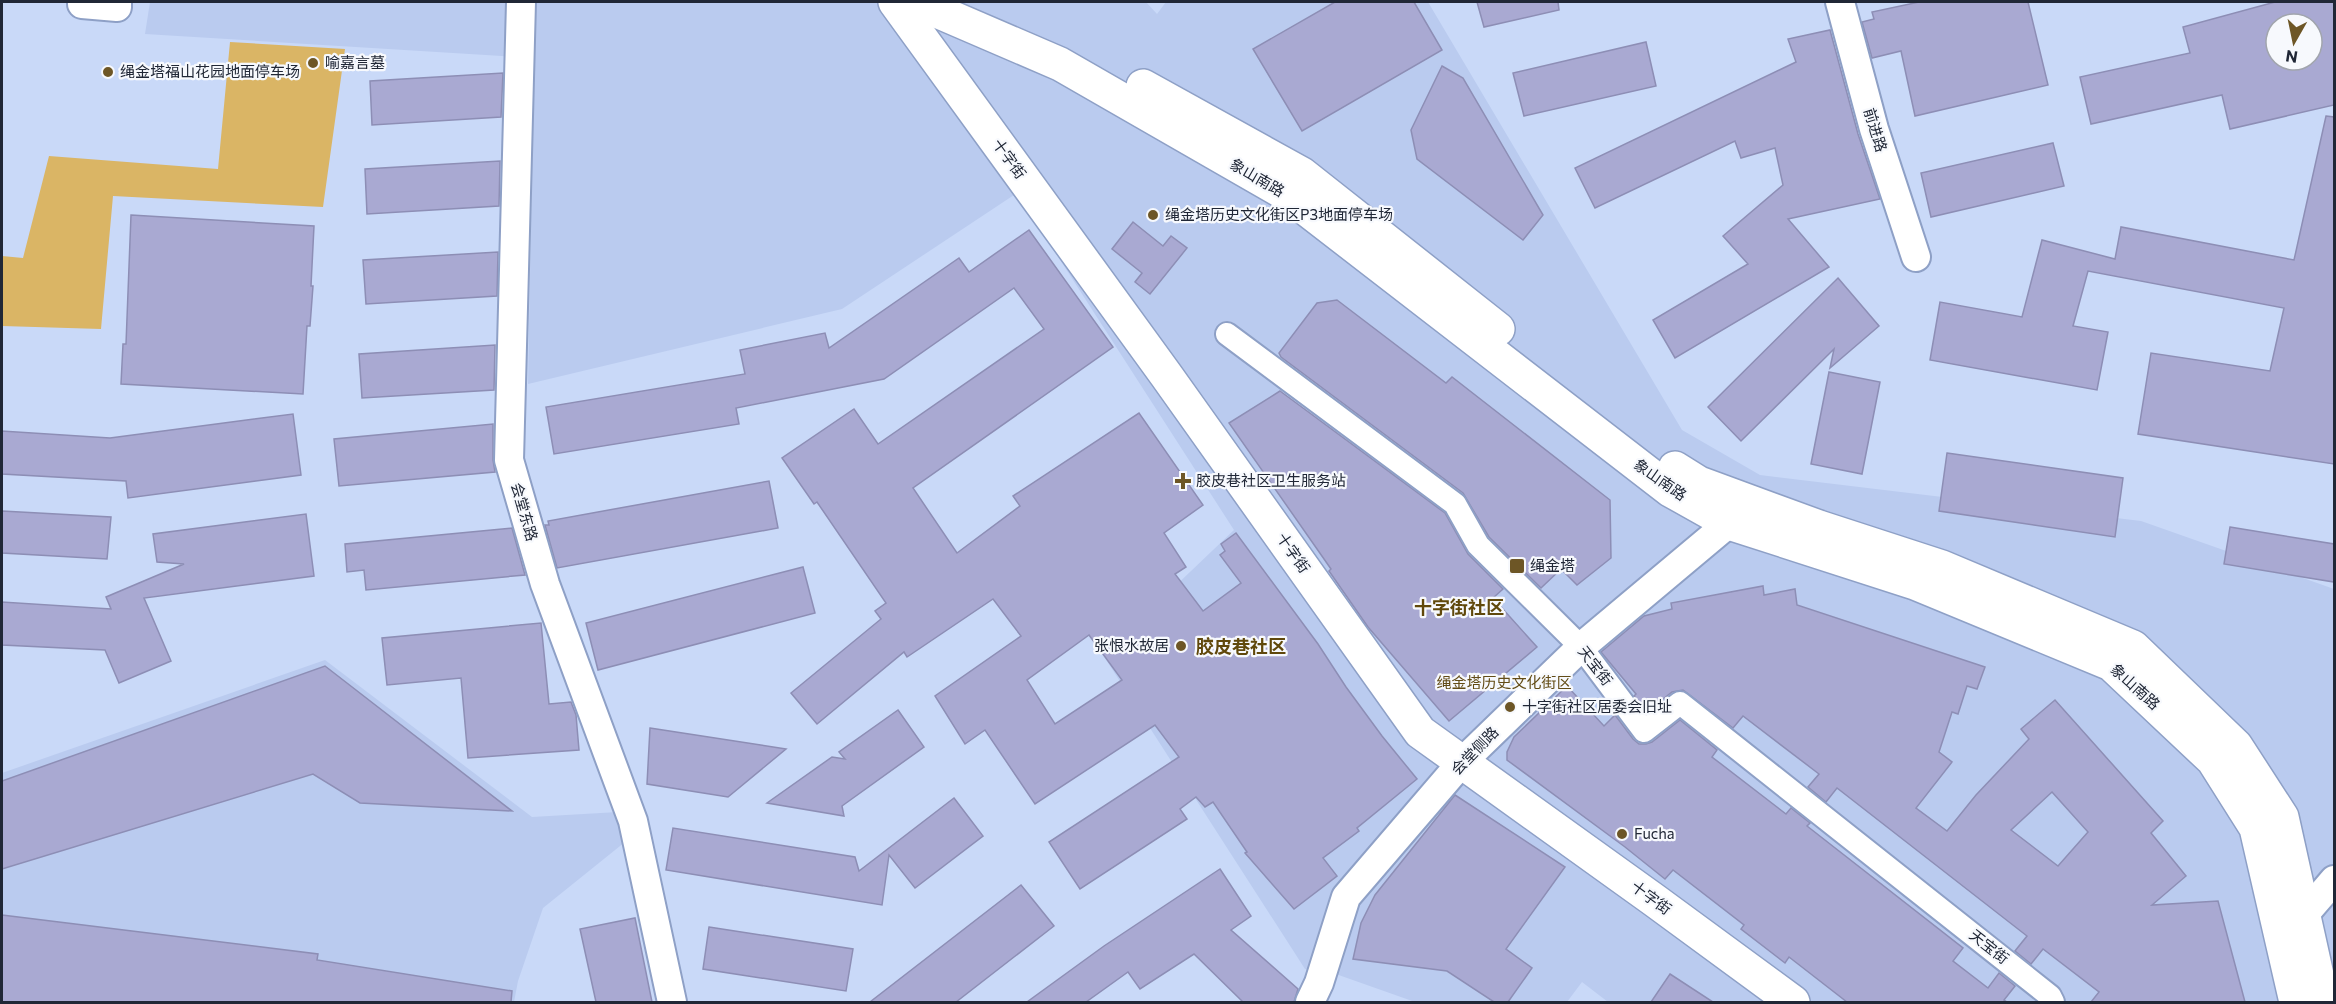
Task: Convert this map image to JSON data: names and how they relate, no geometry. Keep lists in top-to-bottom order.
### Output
{
  "streets": {
    "main road": ["十字街", "象山南路"],
    "street": [
      "前进路",
      "会堂东路",
      "天宝街",
      "会堂侧路"
    ]
  },
  "crossings": [
    ["十字街", "会堂侧路"],
    ["象山南路", "会堂侧路"],
    ["天宝街", "会堂侧路"]
  ],
  "districts": ["十字街社区", "胶皮巷社区"],
  "parks": ["绳金塔历史文化街区"],
  "places": {
    "other": [
      "喻嘉言墓",
      "绳金塔福山花园地面停车场",
      "绳金塔历史文化街区P3地面停车场",
      "张恨水故居",
      "十字街社区居委会旧址",
      "Fucha"
    ],
    "health": ["胶皮巷社区卫生服务站"],
    "transit": ["绳金塔"]
  },
  "north": "bottom"
}
